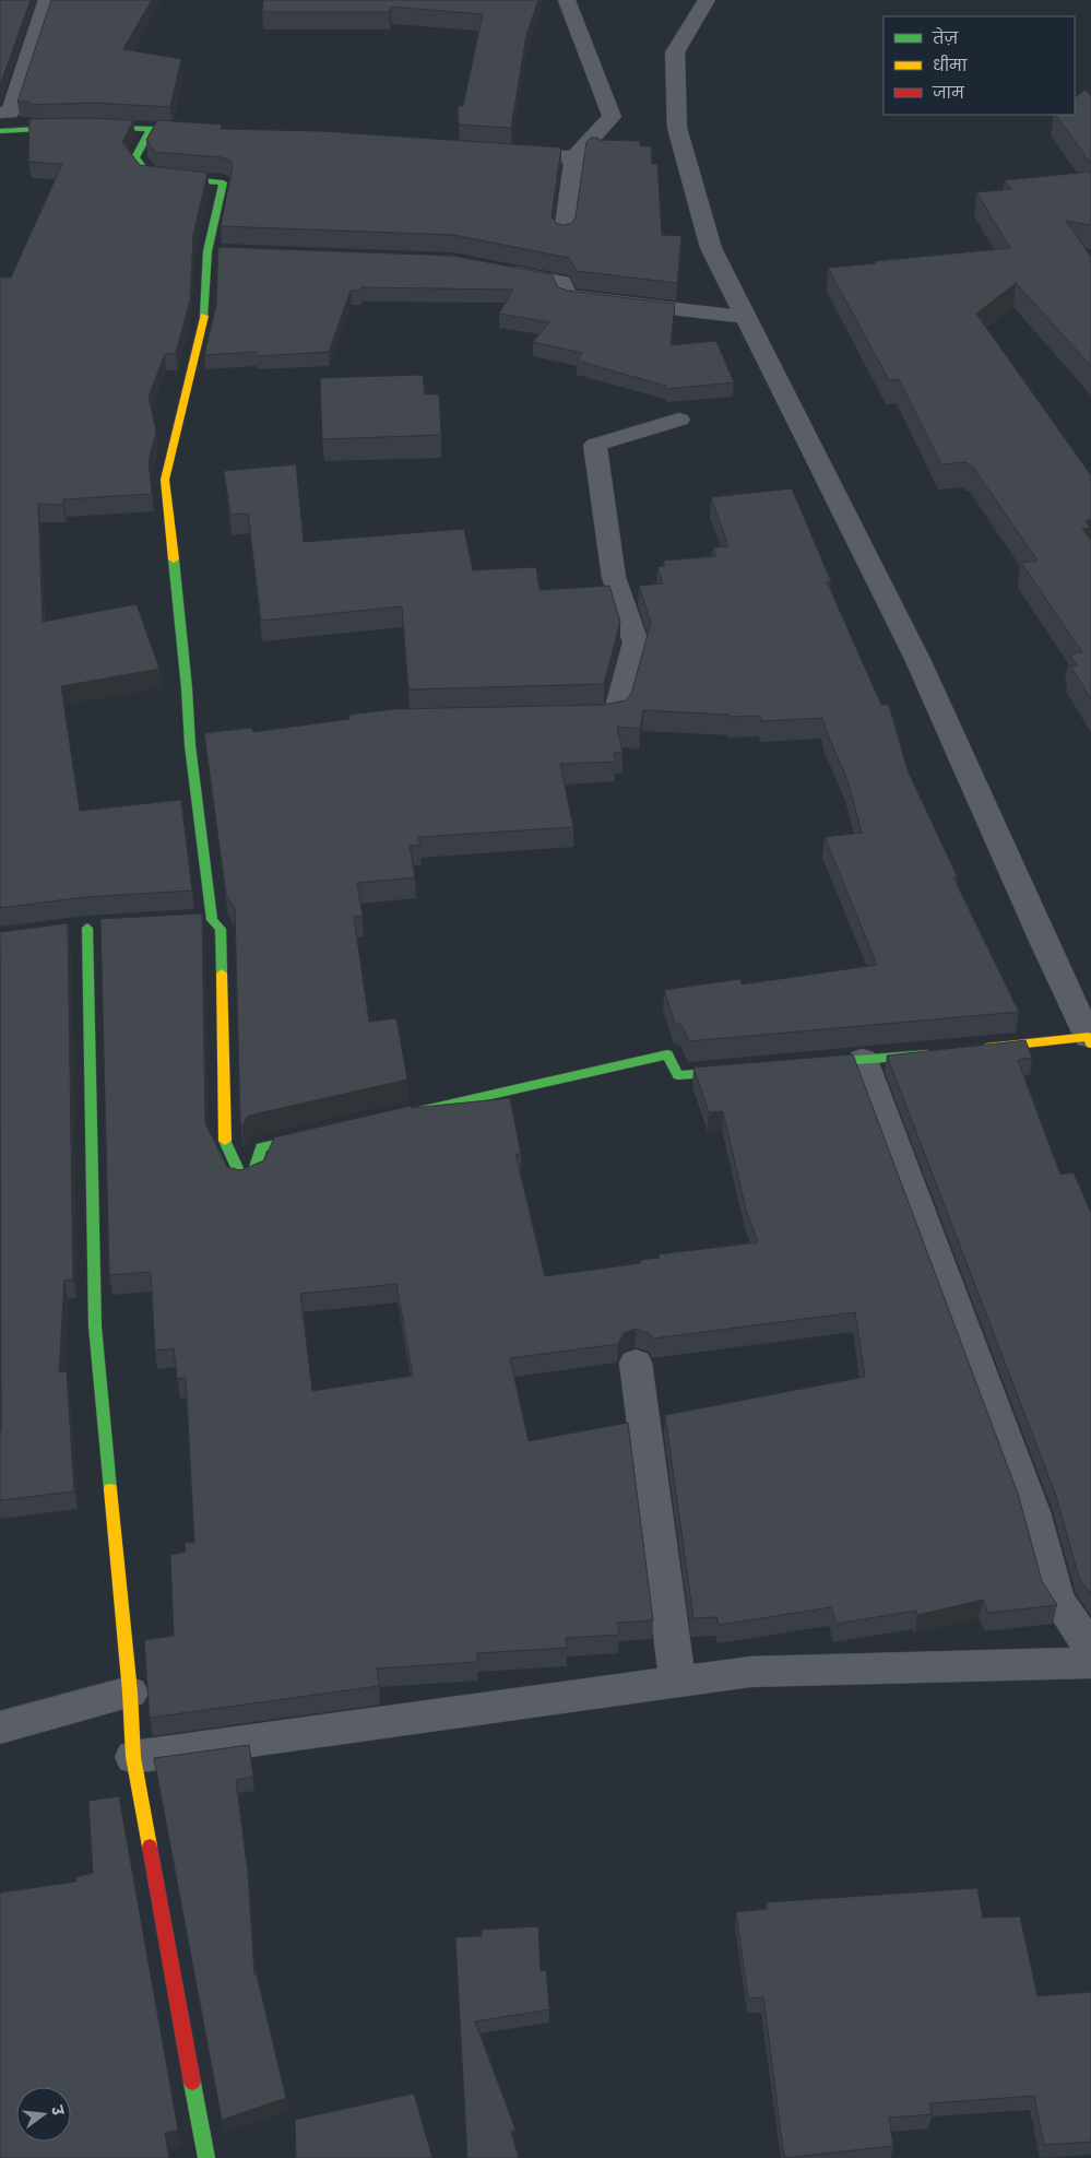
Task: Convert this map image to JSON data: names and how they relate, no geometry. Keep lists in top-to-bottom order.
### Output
{
  "legend": ["तेज़", "धीमा", "जाम"],
  "north": "right"
}
